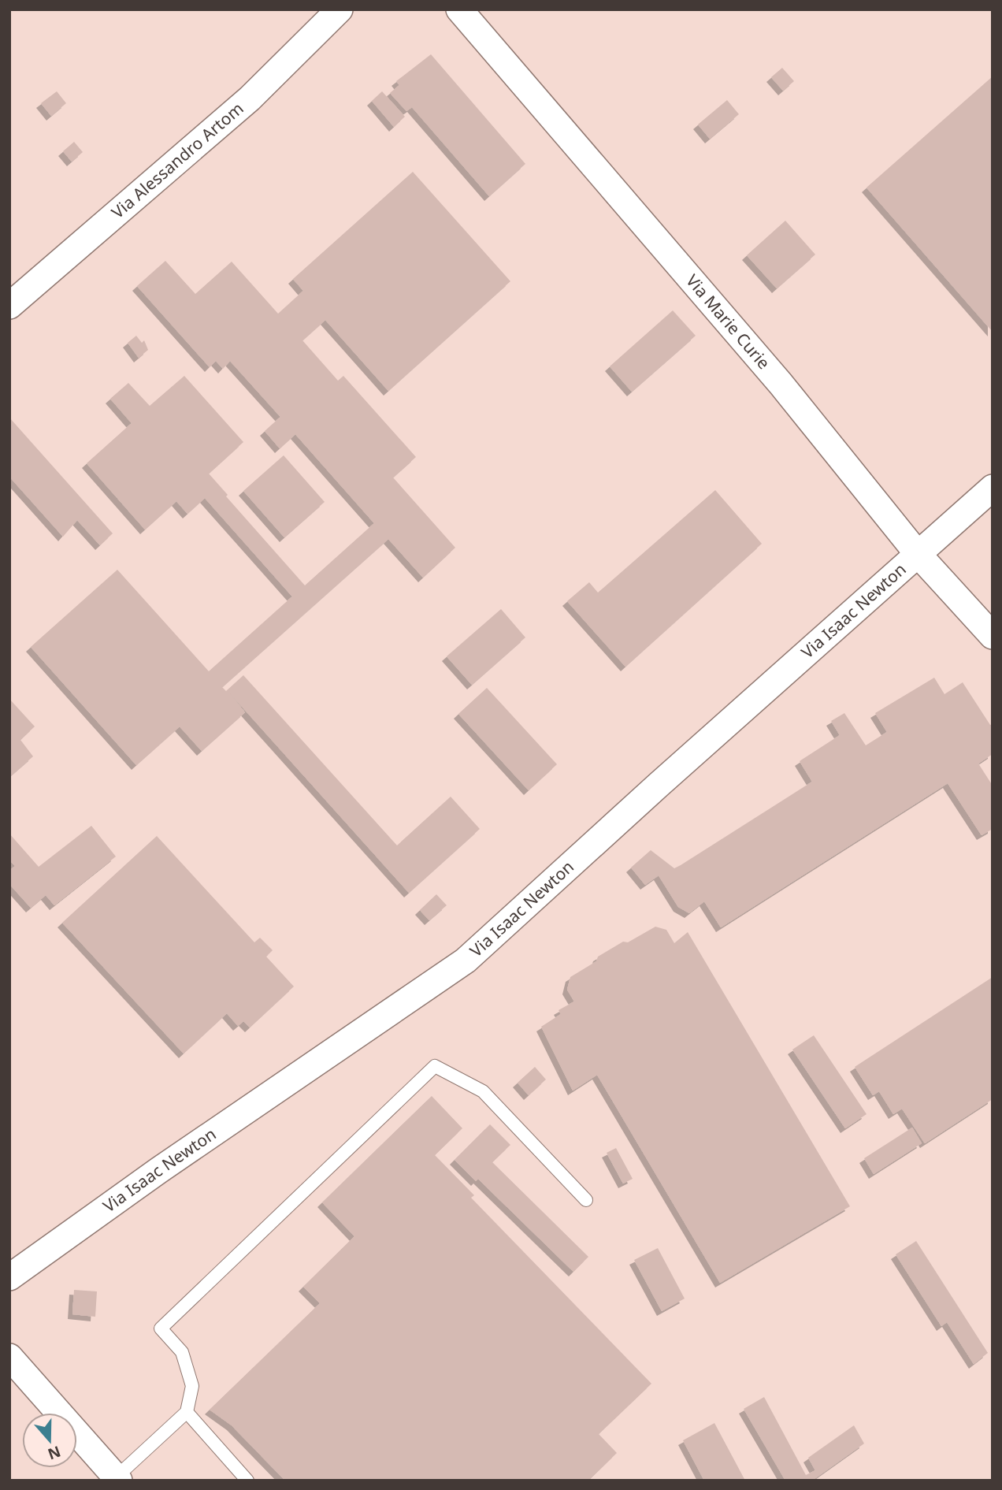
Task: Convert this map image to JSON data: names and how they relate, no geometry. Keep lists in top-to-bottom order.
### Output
{
  "streets": {
    "street": ["Via Alessandro Artom", "Via Marie Curie", "Via Isaac Newton"]
  },
  "crossings": [
    ["Via Marie Curie", "Via Isaac Newton"]
  ],
  "north": "bottom"
}
